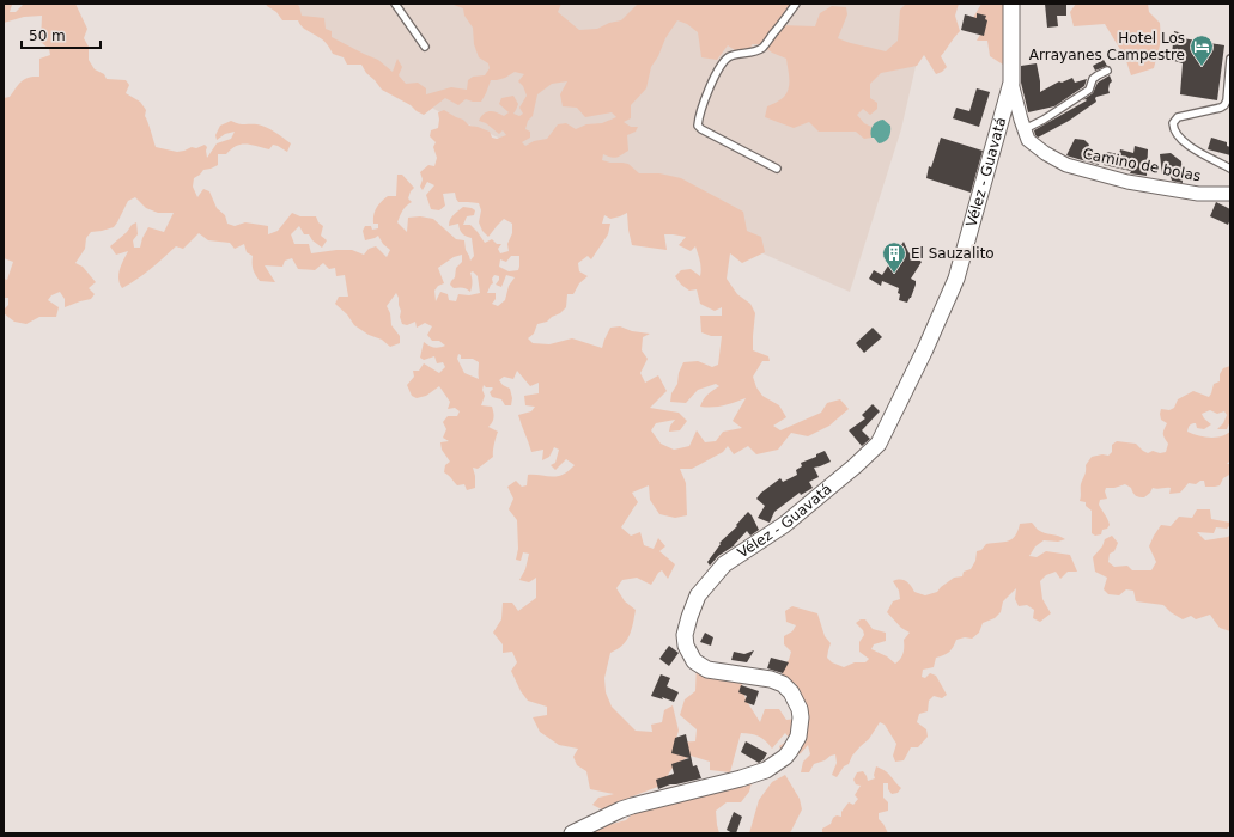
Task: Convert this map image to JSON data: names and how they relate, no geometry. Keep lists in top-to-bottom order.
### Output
{
  "streets": {
    "street": ["Camino de bolas", "Vélez - Guavatá"]
  },
  "crossings": [
    ["Camino de bolas", "Vélez - Guavatá"]
  ],
  "places": {
    "hotel": ["Hotel Los Arrayanes Campestre"],
    "building": ["El Sauzalito"]
  },
  "scale_bar": "50 m"
}
